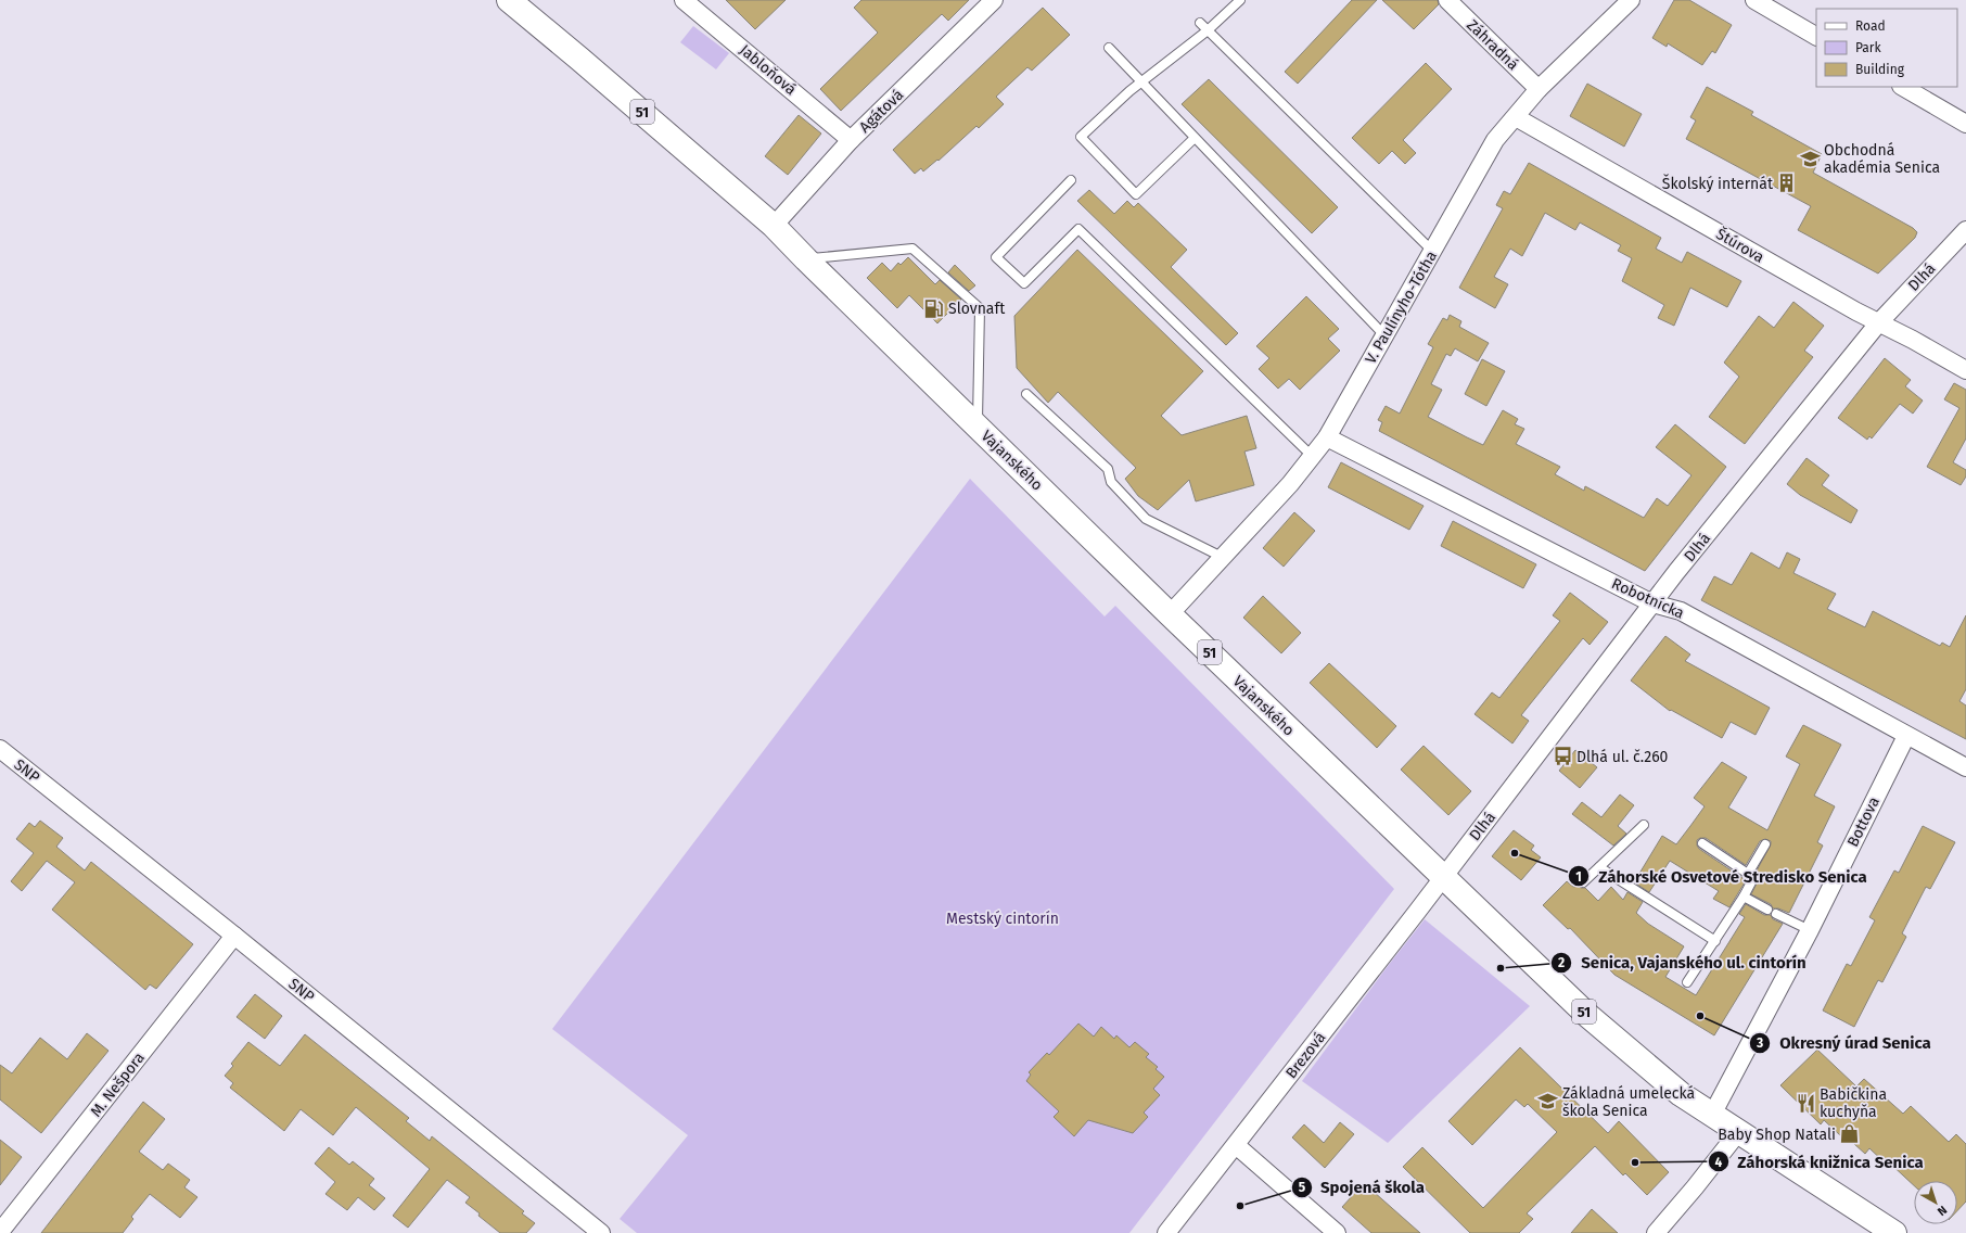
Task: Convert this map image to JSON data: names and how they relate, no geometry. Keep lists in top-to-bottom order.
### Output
{
  "streets": {
    "main road": ["51", "Vajanského"],
    "street": [
      "Záhradná",
      "Jabloňová",
      "Agátová",
      "Štúrova",
      "Dlhá",
      "V. Paulínyho-Tótha",
      "Robotnícka",
      "SNP",
      "Bottova",
      "Brezová",
      "M. Nešpora"
    ]
  },
  "crossings": [
    ["Záhradná", "V. Paulínyho-Tótha"],
    ["Jabloňová", "Agátová"],
    ["Agátová", "51"],
    ["51", "Vajanského"],
    ["Štúrova", "Dlhá"],
    ["Štúrova", "V. Paulínyho-Tótha"],
    ["Dlhá", "Vajanského"],
    ["Dlhá", "Robotnícka"],
    ["Dlhá", "Brezová"],
    ["V. Paulínyho-Tótha", "Vajanského"],
    ["V. Paulínyho-Tótha", "Robotnícka"],
    ["Vajanského", "Bottova"],
    ["Vajanského", "Brezová"],
    ["Robotnícka", "Bottova"],
    ["SNP", "M. Nešpora"]
  ],
  "parks": ["Mestský cintorín"],
  "places": {
    "school or university": ["Obchodná akadémia Senica", "Základná umelecká škola Senica"],
    "building": ["Školský internát"],
    "fuel station": ["Slovnaft"],
    "bus stop": ["Dlhá ul. č.260"],
    "other": [
      "Záhorské Osvetové Stredisko Senica",
      "Senica, Vajanského ul. cintorín",
      "Okresný úrad Senica",
      "Záhorská knižnica Senica",
      "Spojená škola"
    ],
    "restaurant": ["Babičkina kuchyňa"],
    "shop": ["Baby Shop Natali"]
  },
  "legend": ["Road", "Park", "Building"],
  "north": "bottom right"
}
